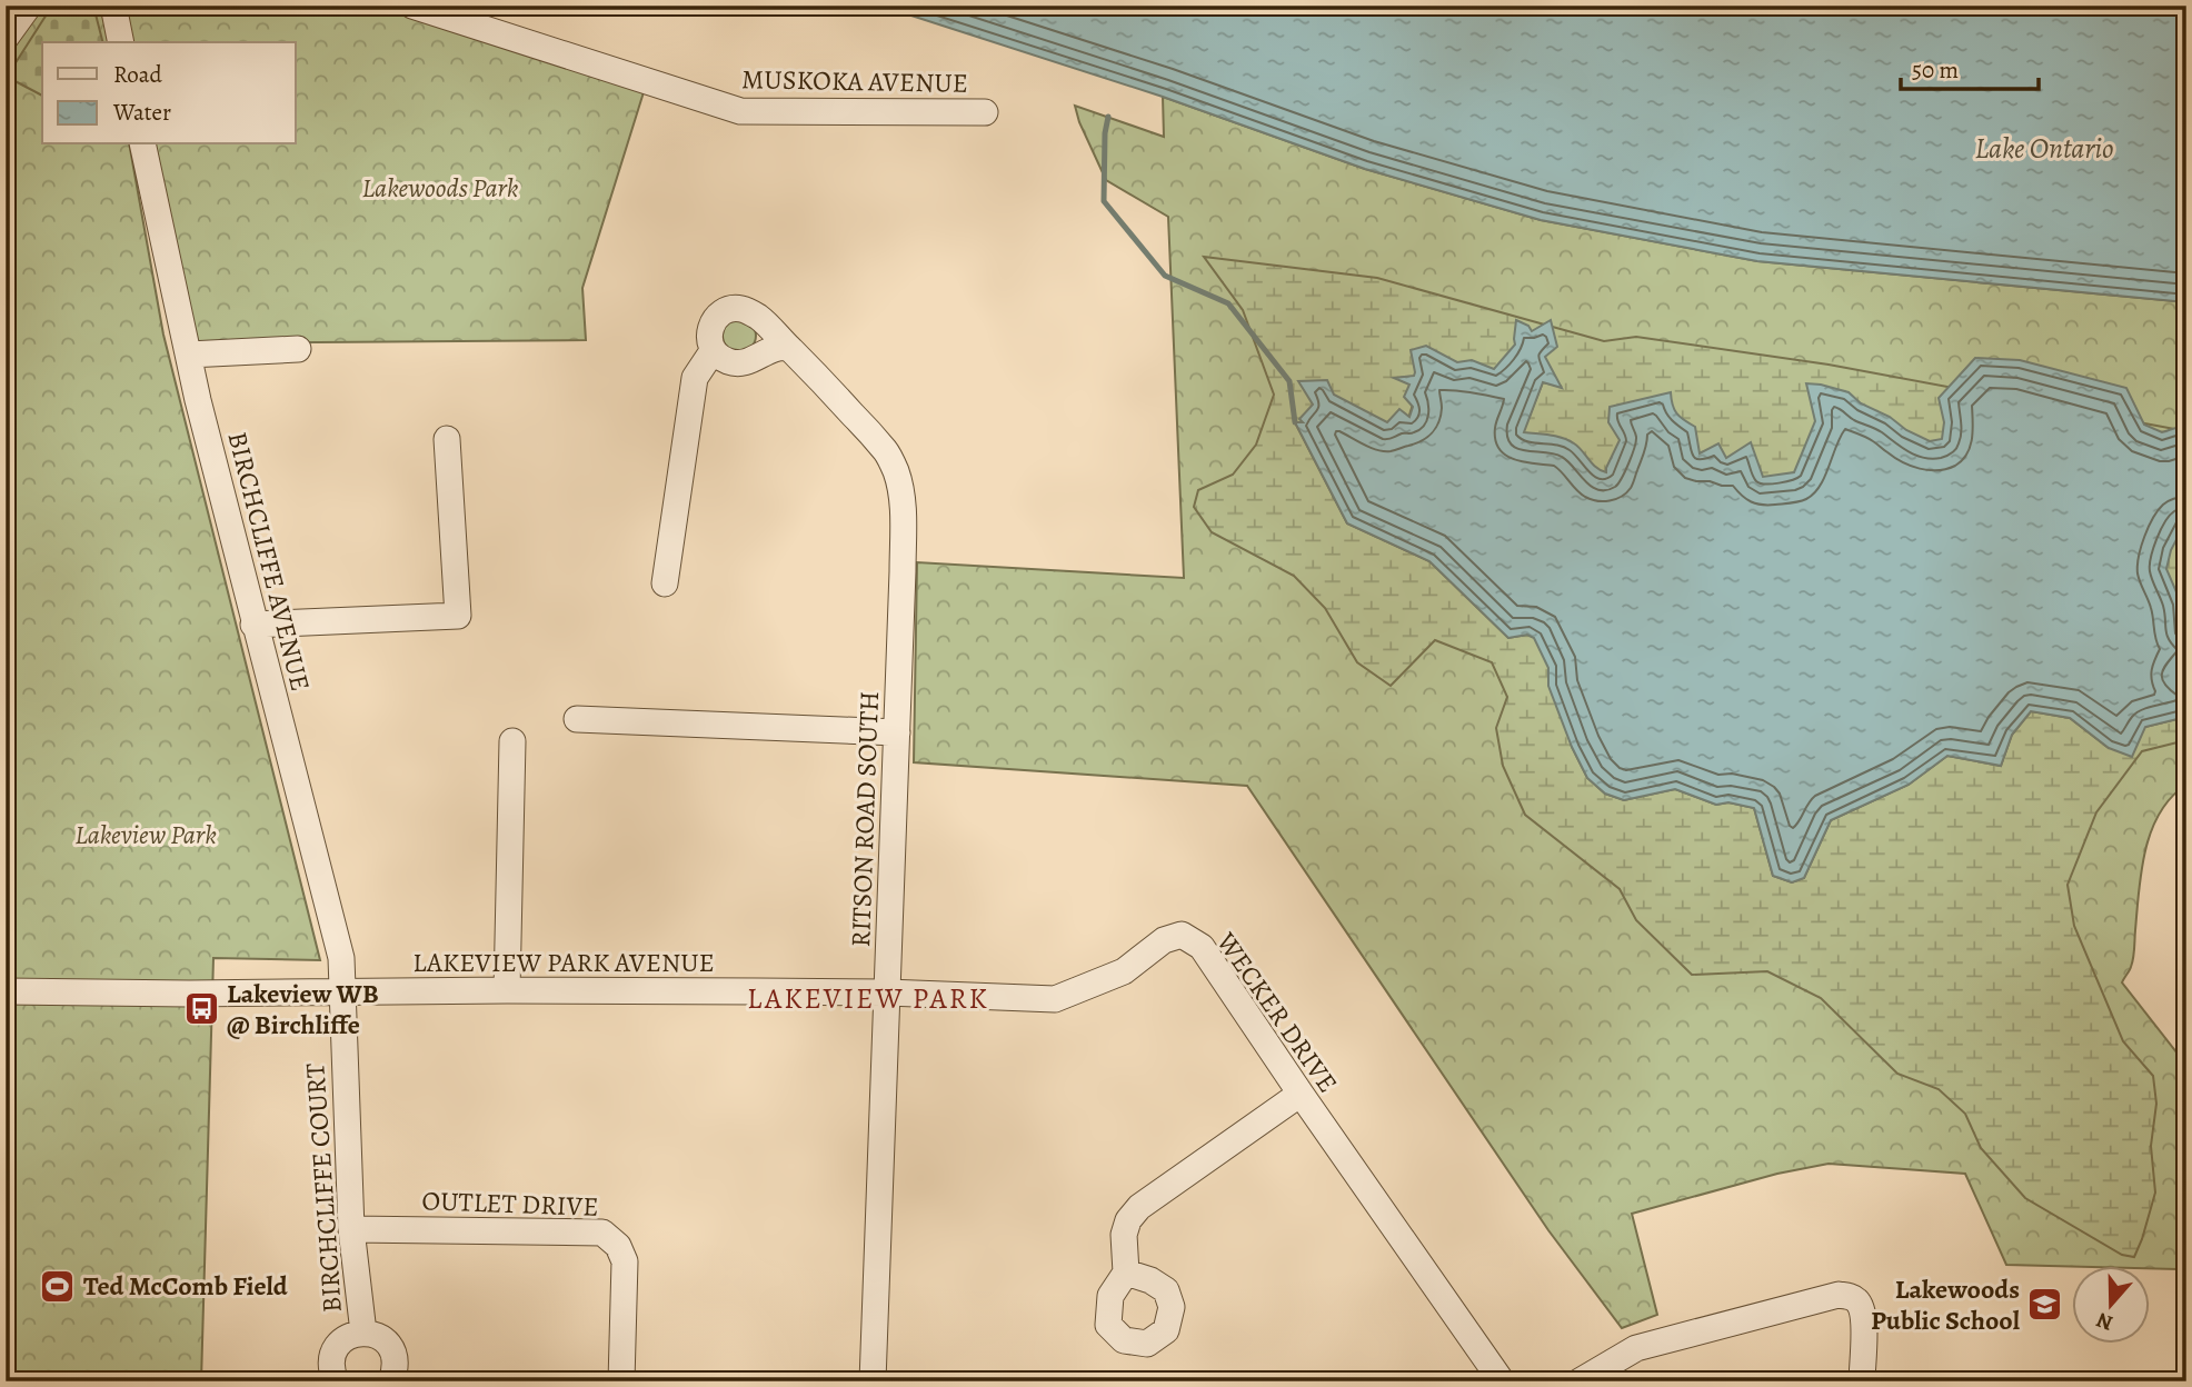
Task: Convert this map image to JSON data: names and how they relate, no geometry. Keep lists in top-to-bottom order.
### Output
{
  "streets": {
    "street": [
      "MUSKOKA AVENUE",
      "BIRCHCLIFFE AVENUE",
      "RITSON ROAD SOUTH",
      "LAKEVIEW PARK AVENUE",
      "WECKER DRIVE",
      "BIRCHCLIFFE COURT",
      "OUTLET DRIVE"
    ]
  },
  "crossings": [
    ["BIRCHCLIFFE AVENUE", "LAKEVIEW PARK AVENUE"],
    ["BIRCHCLIFFE AVENUE", "BIRCHCLIFFE COURT"],
    ["RITSON ROAD SOUTH", "LAKEVIEW PARK AVENUE"],
    ["RITSON ROAD SOUTH", "WECKER DRIVE"],
    ["LAKEVIEW PARK AVENUE", "WECKER DRIVE"],
    ["LAKEVIEW PARK AVENUE", "BIRCHCLIFFE COURT"],
    ["BIRCHCLIFFE COURT", "OUTLET DRIVE"]
  ],
  "districts": ["LAKEVIEW PARK"],
  "water": ["Lake Ontario"],
  "parks": ["Lakewoods Park", "Lakeview Park"],
  "places": {
    "bus stop": ["Lakeview WB @ Birchliffe"],
    "sports": ["Ted McComb Field"],
    "school or university": ["Lakewoods Public School"]
  },
  "legend": ["Road", "Water"],
  "scale_bar": "50 m",
  "north": "bottom"
}
